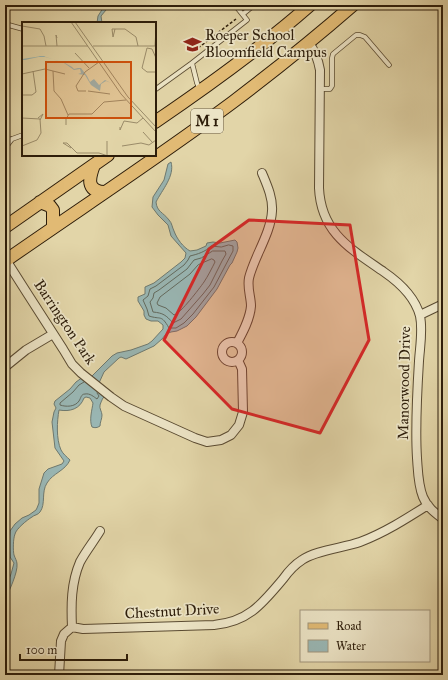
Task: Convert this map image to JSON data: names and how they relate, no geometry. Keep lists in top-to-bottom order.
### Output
{
  "streets": {
    "main road": ["M 1"],
    "street": ["Barrington Park", "Manorwood Drive", "Chestnut Drive"]
  },
  "crossings": [
    ["M 1", "Barrington Park"],
    ["M 1", "Manorwood Drive"],
    ["Manorwood Drive", "Chestnut Drive"]
  ],
  "places": {
    "school or university": ["Roeper School Bloomfield Campus"]
  },
  "legend": ["Road", "Water"],
  "scale_bar": "100 m"
}
